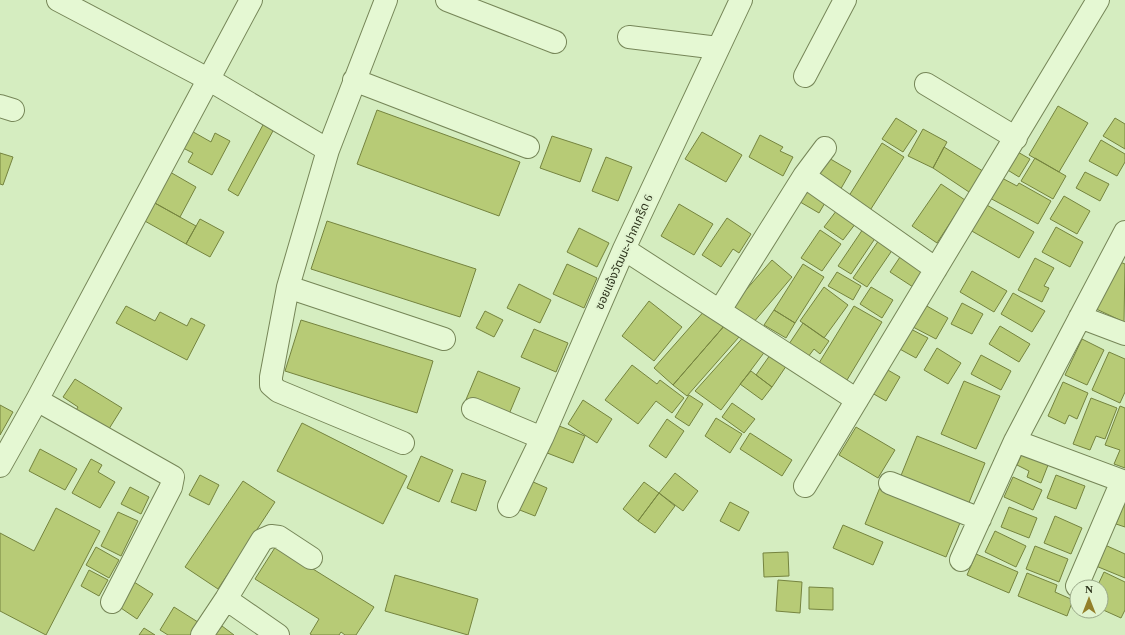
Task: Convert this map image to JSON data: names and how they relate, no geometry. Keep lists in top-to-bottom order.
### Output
{
  "streets": {
    "street": ["ซอยแจ้งวัฒนะ-ปากเกร็ด 6"]
  },
  "north": "top"
}
